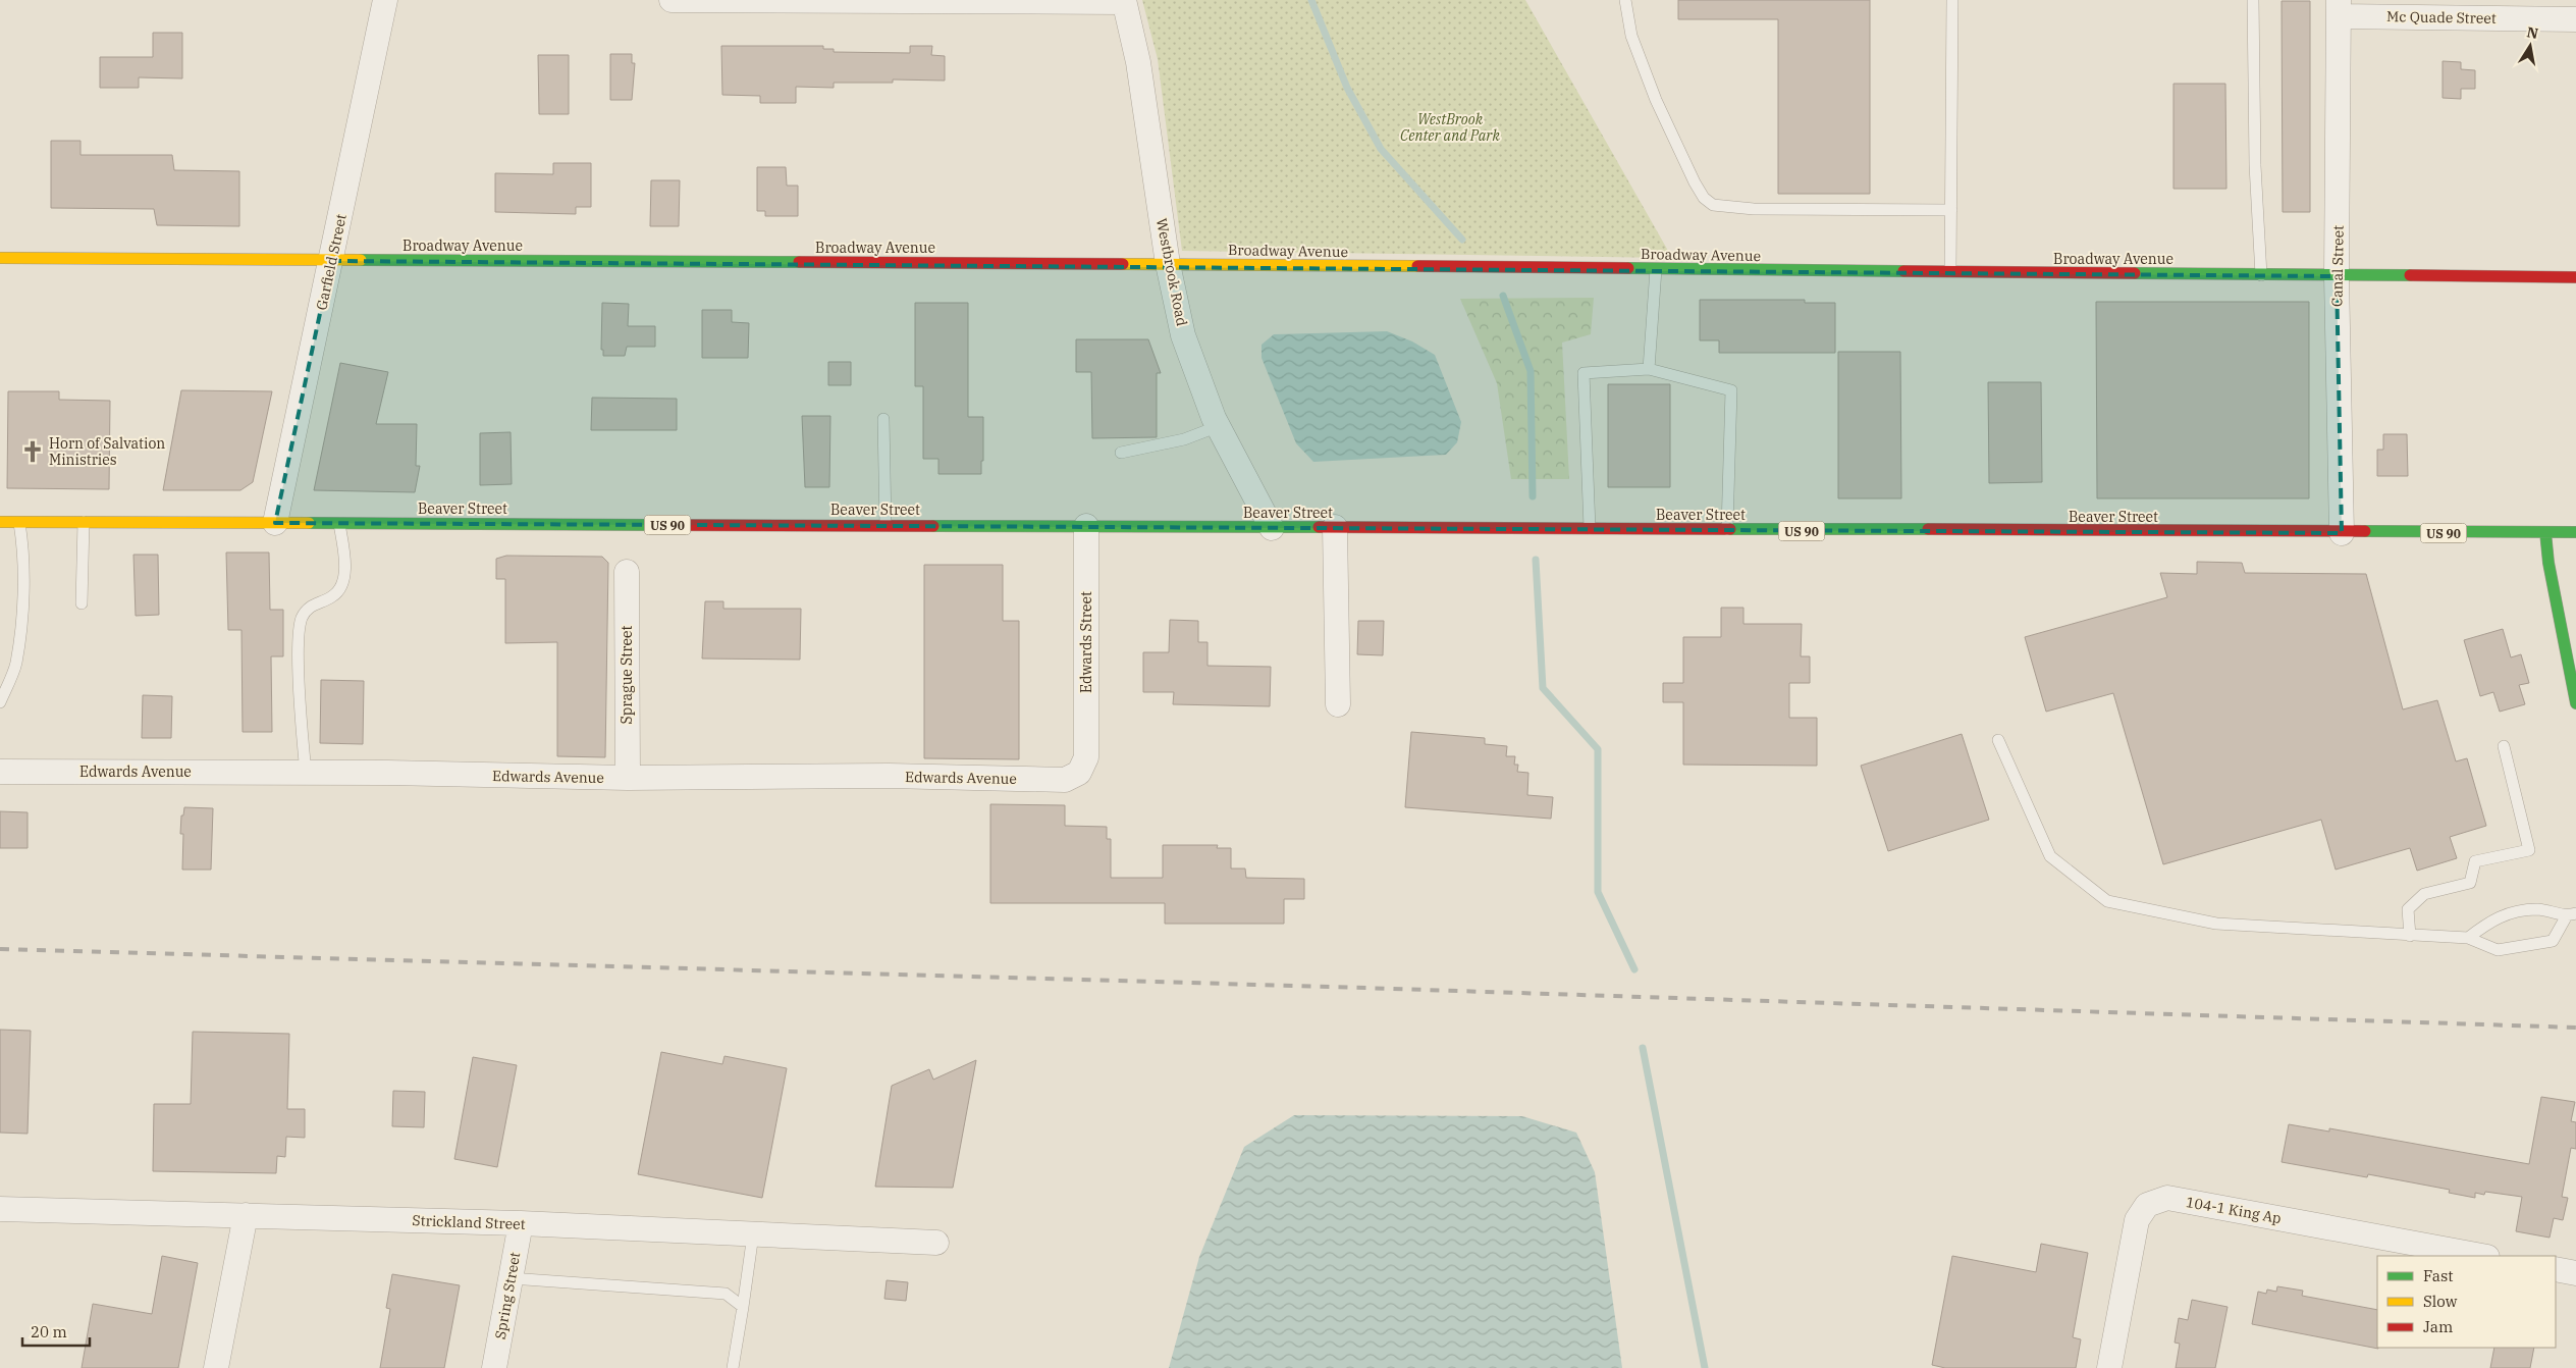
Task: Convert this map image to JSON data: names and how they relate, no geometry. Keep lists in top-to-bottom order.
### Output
{
  "streets": {
    "street": [
      "Mc Quade Street",
      "Broadway Avenue",
      "Garfield Street",
      "Canal Street",
      "Westbrook Road",
      "Beaver Street",
      "US 90",
      "Edwards Street",
      "Sprague Street",
      "Edwards Avenue",
      "104-1 King Ap",
      "Strickland Street",
      "Spring Street"
    ]
  },
  "crossings": [
    ["Mc Quade Street", "Canal Street"],
    ["Broadway Avenue", "Garfield Street"],
    ["Broadway Avenue", "Canal Street"],
    ["Broadway Avenue", "Westbrook Road"],
    ["Garfield Street", "Beaver Street"],
    ["Canal Street", "Beaver Street"],
    ["Westbrook Road", "Beaver Street"],
    ["Beaver Street", "Edwards Street"],
    ["Edwards Street", "Edwards Avenue"],
    ["Sprague Street", "Edwards Avenue"],
    ["Strickland Street", "Spring Street"]
  ],
  "parks": ["WestBrook Center and Park"],
  "places": {
    "church": ["Horn of Salvation Ministries"]
  },
  "legend": ["Fast", "Slow", "Jam"],
  "scale_bar": "20 m",
  "north": "top"
}
